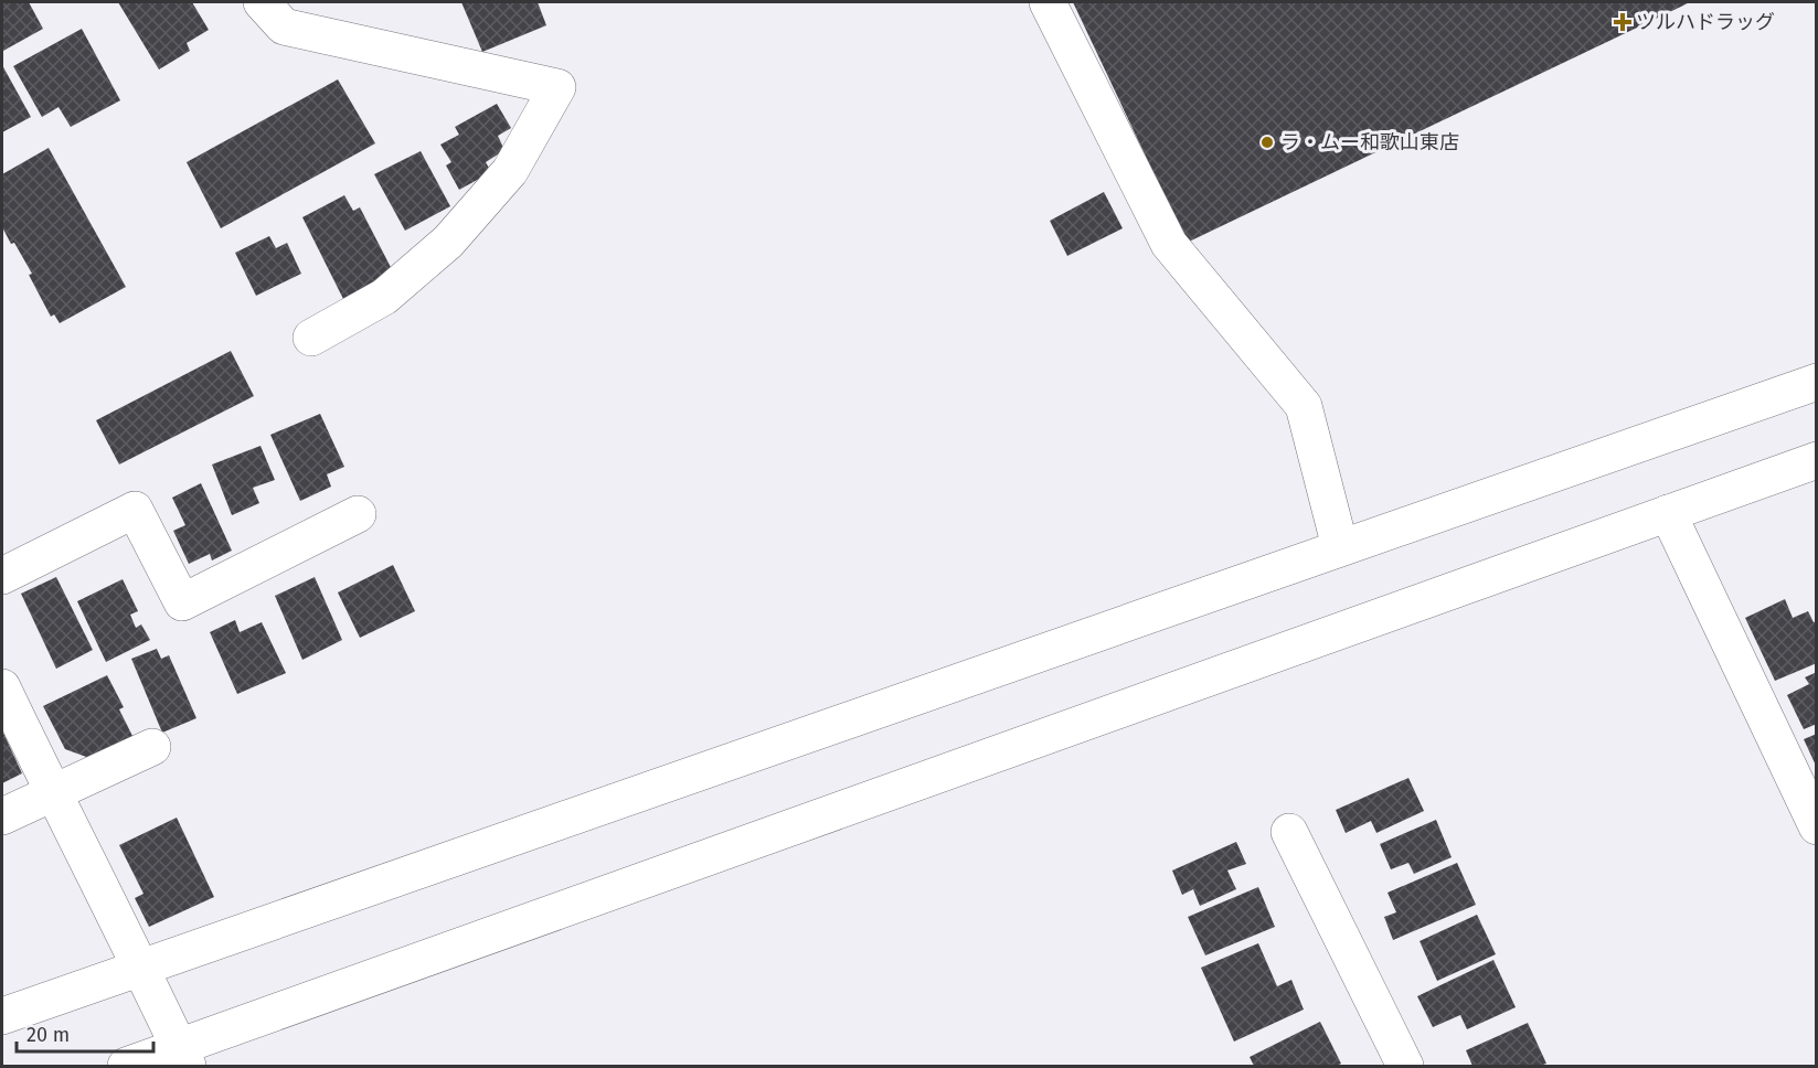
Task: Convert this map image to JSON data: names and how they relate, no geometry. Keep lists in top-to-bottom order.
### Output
{
  "places": {
    "health": ["ツルハドラッグ"],
    "other": ["ラ・ムー和歌山東店"]
  },
  "scale_bar": "20 m"
}
